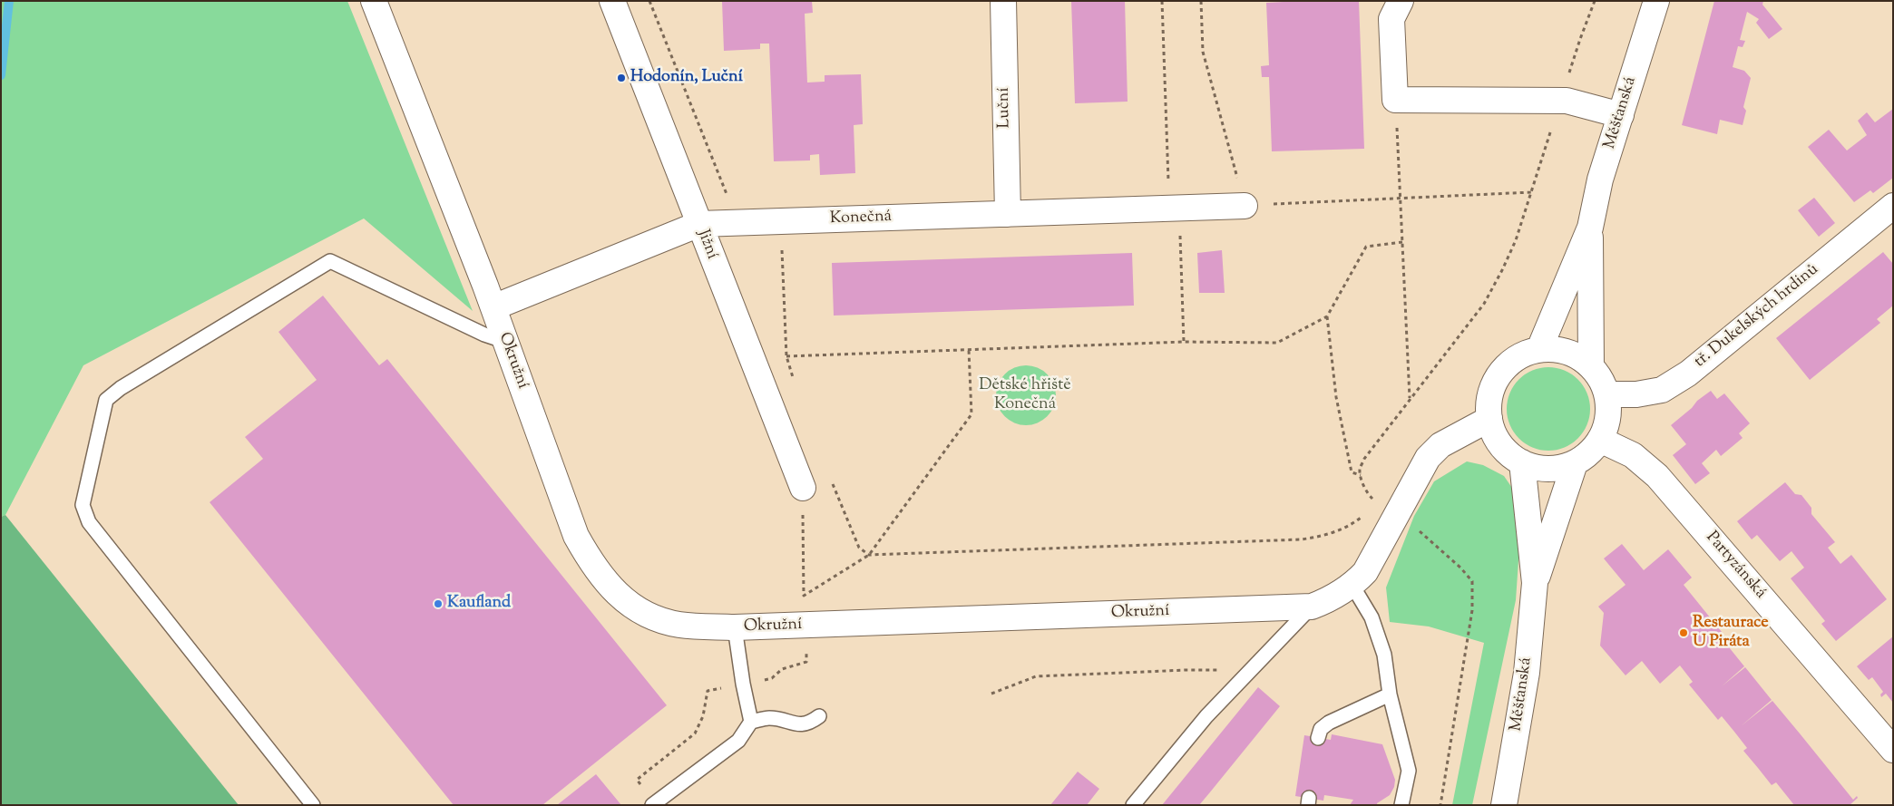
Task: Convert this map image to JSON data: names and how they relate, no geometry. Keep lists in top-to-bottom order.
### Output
{
  "streets": {
    "street": [
      "Luční",
      "Měšťanská",
      "Konečná",
      "Jižní",
      "tř. Dukelských hrdinů",
      "Okružní",
      "Partyzánská"
    ]
  },
  "crossings": [
    ["Luční", "Konečná"],
    ["Měšťanská", "tř. Dukelských hrdinů"],
    ["Měšťanská", "Okružní"],
    ["Měšťanská", "Partyzánská"],
    ["Konečná", "Jižní"],
    ["Konečná", "Okružní"],
    ["tř. Dukelských hrdinů", "Okružní"],
    ["tř. Dukelských hrdinů", "Partyzánská"],
    ["Okružní", "Partyzánská"]
  ],
  "parks": ["Dětské hřiště Konečná"],
  "places": ["Hodonín, Luční", "Kaufland", "Restaurace U Piráta"]
}
